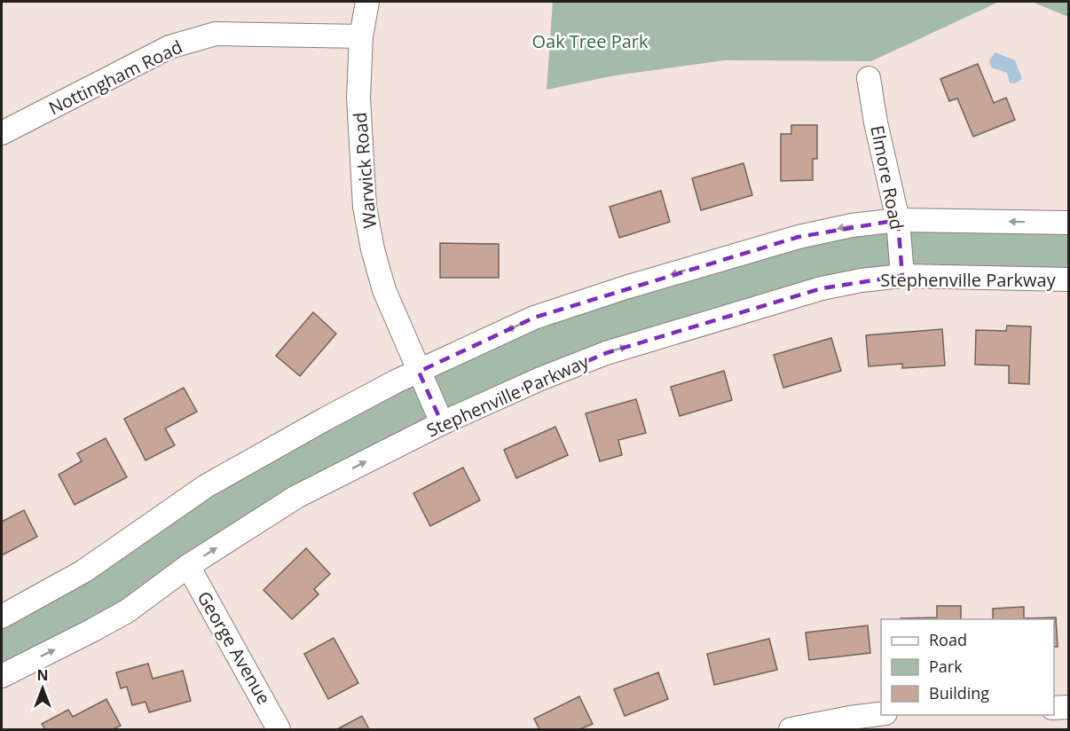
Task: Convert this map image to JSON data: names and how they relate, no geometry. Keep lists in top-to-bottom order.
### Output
{
  "streets": {
    "street": [
      "Nottingham Road",
      "Warwick Road",
      "Elmore Road",
      "Stephenville Parkway",
      "George Avenue"
    ]
  },
  "crossings": [
    ["Nottingham Road", "Warwick Road"],
    ["Warwick Road", "Stephenville Parkway"],
    ["Elmore Road", "Stephenville Parkway"],
    ["Stephenville Parkway", "George Avenue"]
  ],
  "parks": ["Oak Tree Park"],
  "legend": ["Road", "Park", "Building"],
  "north": "top"
}
